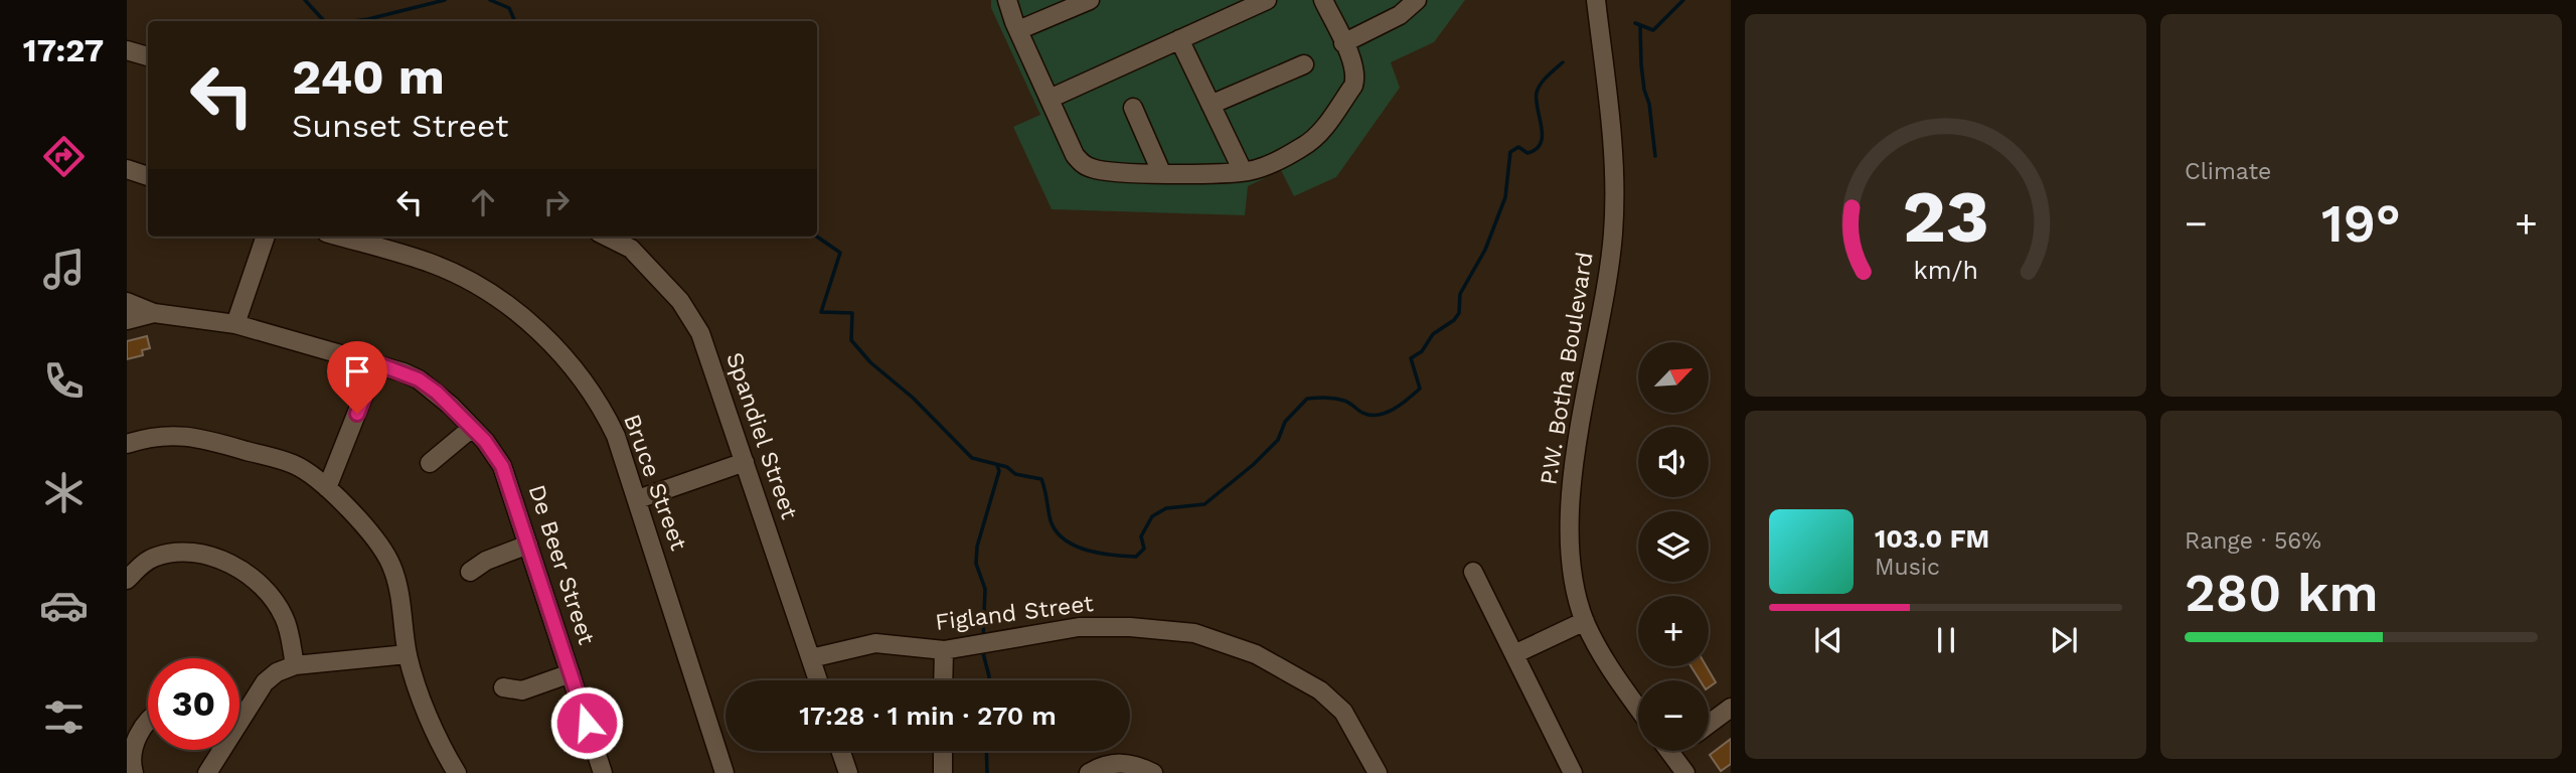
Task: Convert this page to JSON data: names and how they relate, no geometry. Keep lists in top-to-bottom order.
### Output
{
  "streets": {
    "street": [
      "P.W. Botha Boulevard",
      "Spandiel Street",
      "Bruce Street",
      "De Beer Street",
      "Figland Street"
    ]
  },
  "crossings": [
    ["Spandiel Street", "Figland Street"]
  ],
  "north": "top right",
  "page": {
    "tabs": "17:27",
    "tile": [
      "Climate",
      ["Range · 56%", "280 km"]
    ],
    "turn": ["240 m", "Sunset Street"],
    "heat": ["−", "19°", "+"],
    "map_buttons": ["+", "−"],
    "song": ["103.0 FM", "Music"],
    "limit": "30",
    "trip": "17:28 · 1 min · 270 m",
    "gauge": ["23", "km/h"]
  }
}
